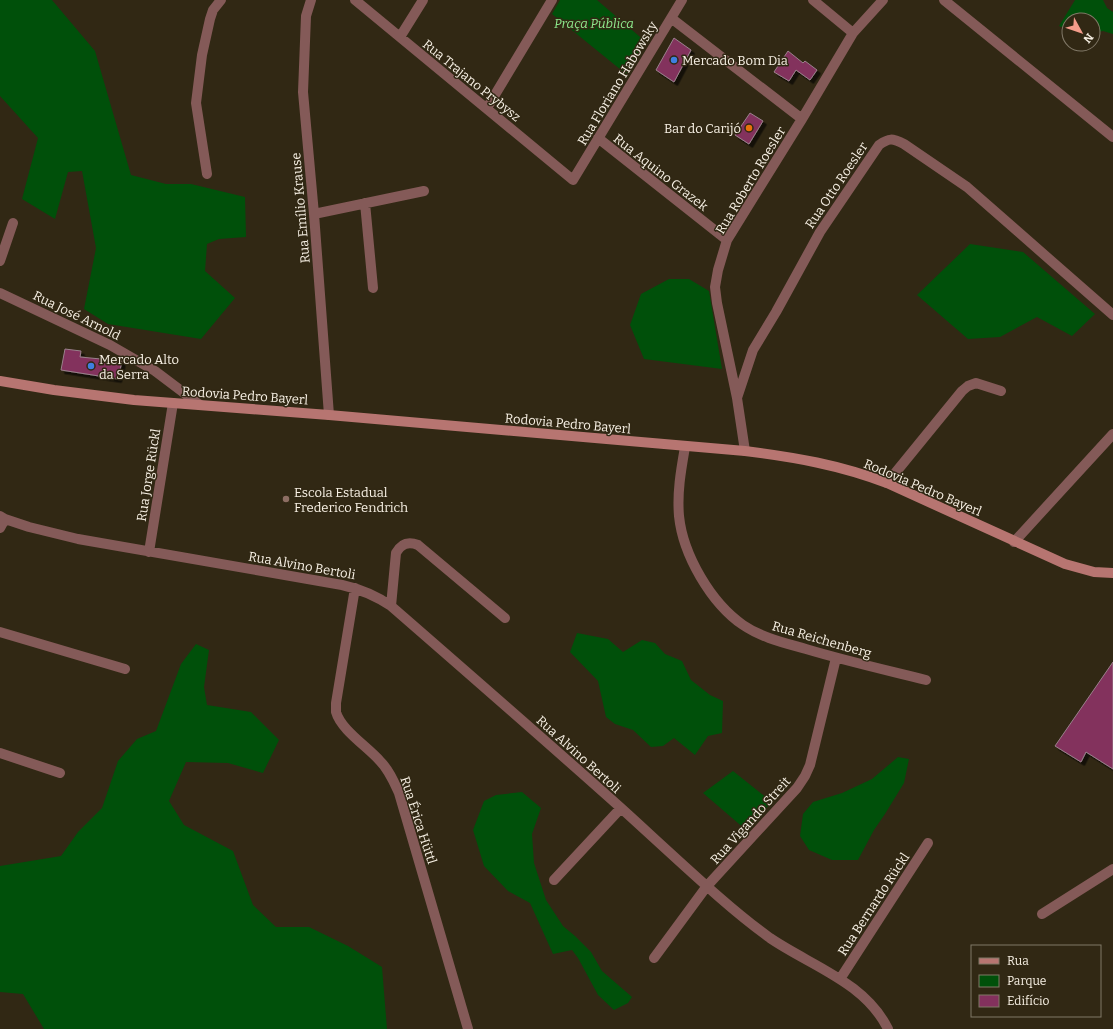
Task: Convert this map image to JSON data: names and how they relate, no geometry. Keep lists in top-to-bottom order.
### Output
{
  "streets": {
    "main road": ["Rodovia Pedro Bayerl"],
    "street": [
      "Rua Trajano Prybysz",
      "Rua Floriano Habowsky",
      "Rua Aquino Grazek",
      "Rua Roberto Roesler",
      "Rua Otto Roesler",
      "Rua Emílio Krause",
      "Rua José Arnold",
      "Rua Jorge Rückl",
      "Rua Alvino Bertoli",
      "Rua Reichenberg",
      "Rua Érica Hüttl",
      "Rua Vigando Streit",
      "Rua Bernardo Rückl"
    ]
  },
  "crossings": [
    ["Rua Trajano Prybysz", "Rua Floriano Habowsky"],
    ["Rua Floriano Habowsky", "Rua Aquino Grazek"],
    ["Rua Aquino Grazek", "Rua Roberto Roesler"],
    ["Rua Roberto Roesler", "Rua Otto Roesler"],
    ["Rua Roberto Roesler", "Rodovia Pedro Bayerl"],
    ["Rua Emílio Krause", "Rodovia Pedro Bayerl"],
    ["Rua José Arnold", "Rodovia Pedro Bayerl"],
    ["Rodovia Pedro Bayerl", "Rua Jorge Rückl"],
    ["Rodovia Pedro Bayerl", "Rua Reichenberg"],
    ["Rua Jorge Rückl", "Rua Alvino Bertoli"],
    ["Rua Alvino Bertoli", "Rua Érica Hüttl"],
    ["Rua Alvino Bertoli", "Rua Vigando Streit"],
    ["Rua Alvino Bertoli", "Rua Bernardo Rückl"],
    ["Rua Reichenberg", "Rua Vigando Streit"]
  ],
  "parks": ["Praça Pública"],
  "places": [
    "Mercado Bom Dia",
    "Bar do Carijó",
    "Mercado Alto da Serra",
    "Escola Estadual Frederico Fendrich"
  ],
  "legend": ["Rua", "Parque", "Edifício"],
  "north": "bottom right"
}
